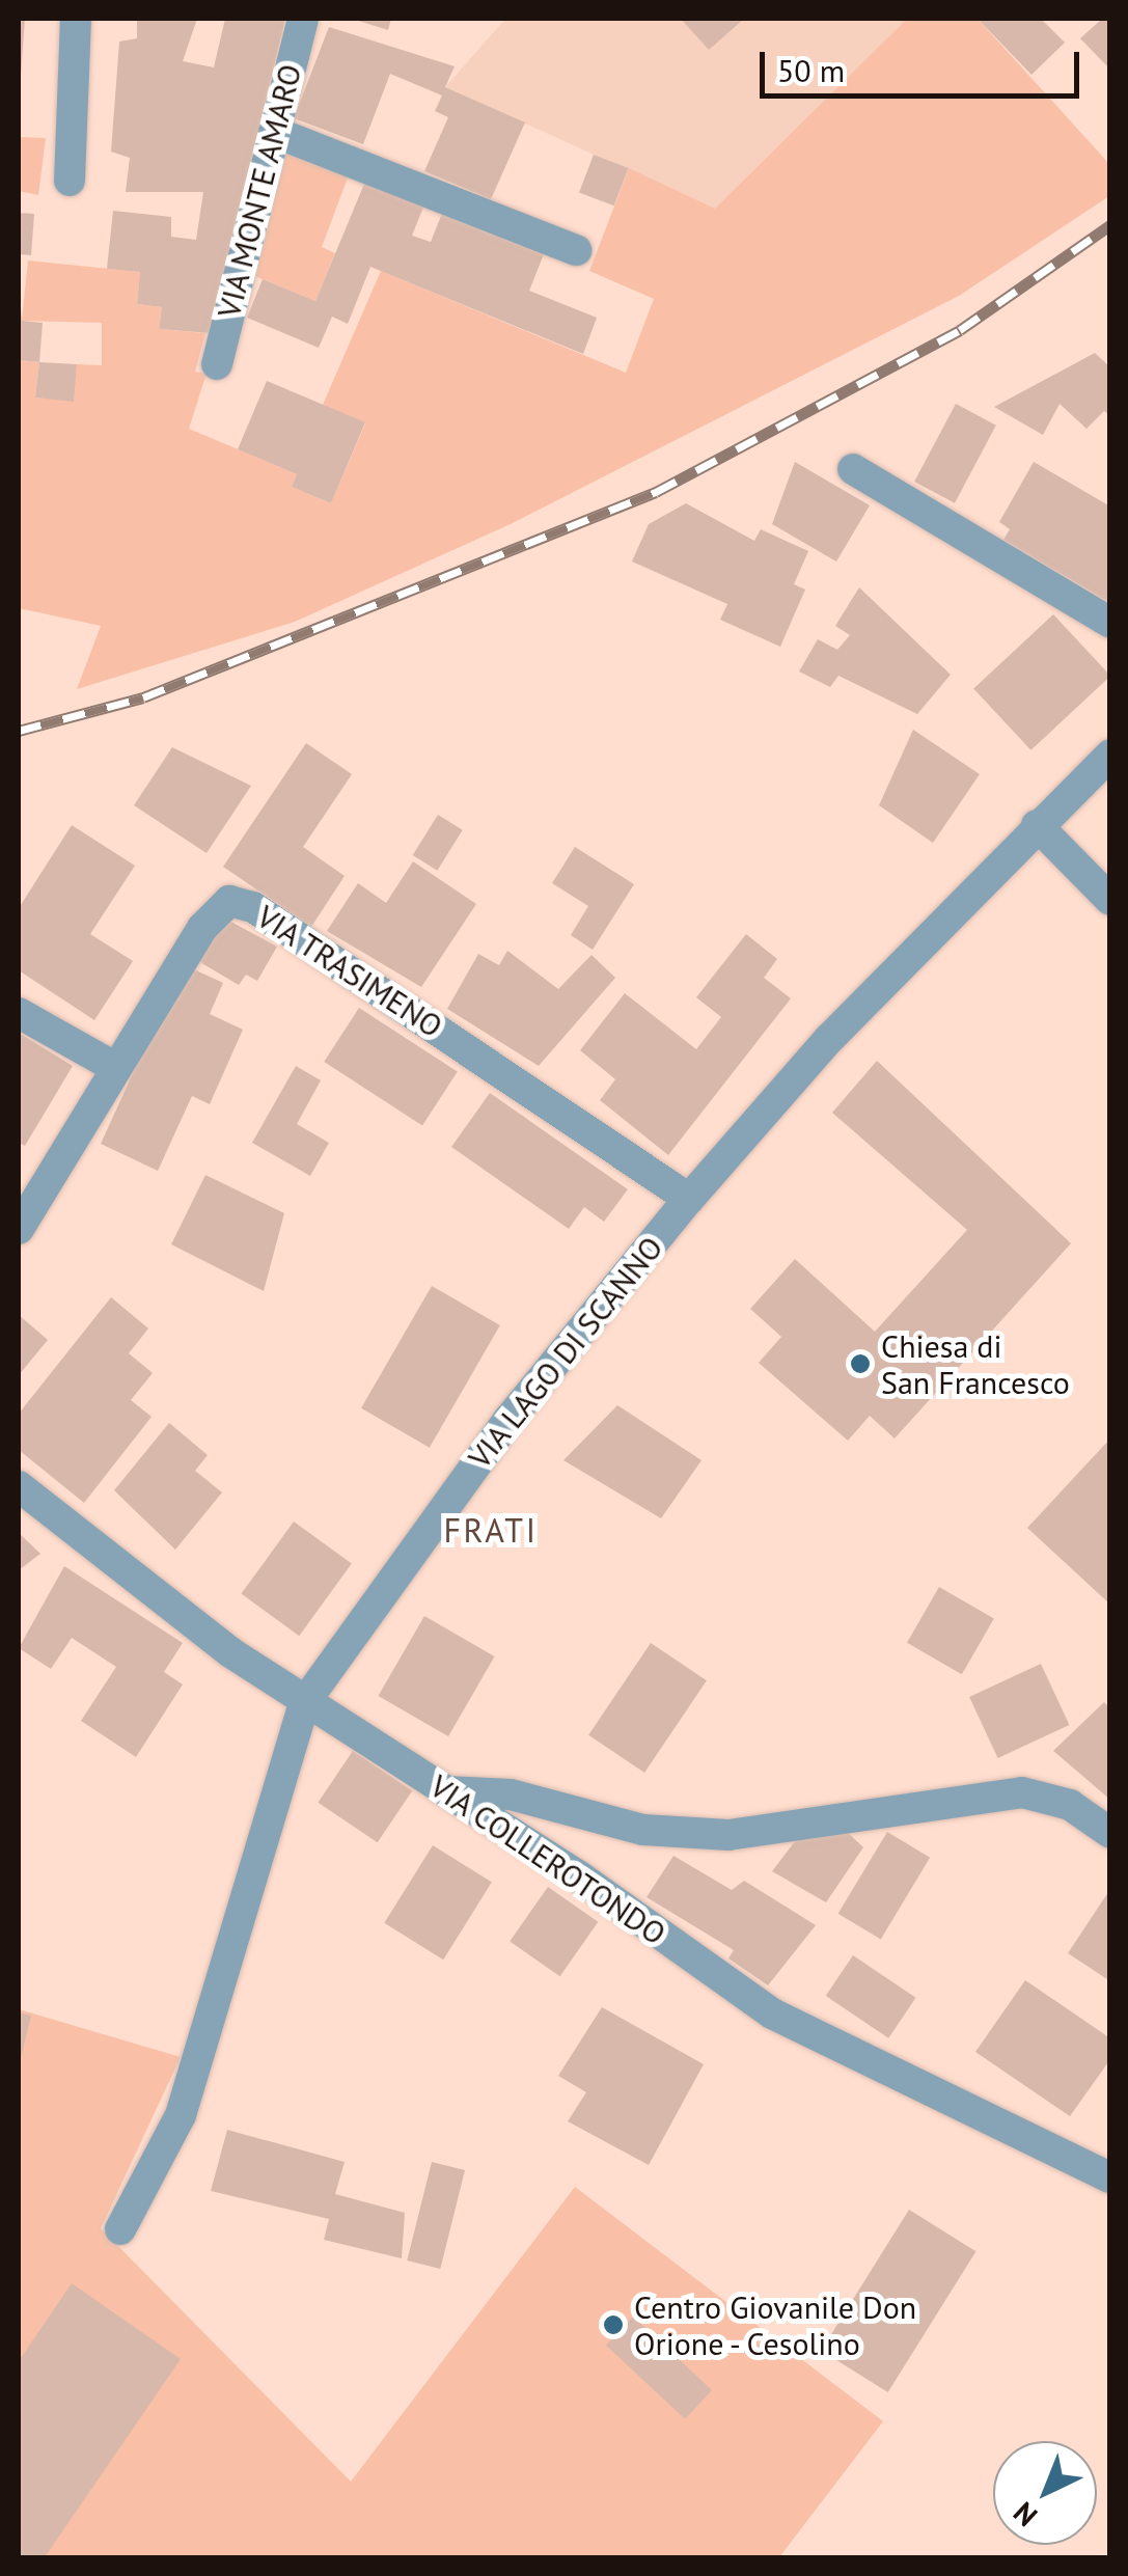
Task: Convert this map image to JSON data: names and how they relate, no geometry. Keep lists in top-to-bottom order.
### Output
{
  "streets": {
    "street": [
      "VIA MONTE AMARO",
      "VIA TRASIMENO",
      "VIA LAGO DI SCANNO",
      "VIA COLLEROTONDO"
    ]
  },
  "crossings": [
    ["VIA TRASIMENO", "VIA LAGO DI SCANNO"],
    ["VIA LAGO DI SCANNO", "VIA COLLEROTONDO"]
  ],
  "districts": ["FRATI"],
  "places": ["Chiesa di San Francesco", "Centro Giovanile Don Orione - Cesolino"],
  "scale_bar": "50 m",
  "north": "bottom left"
}
